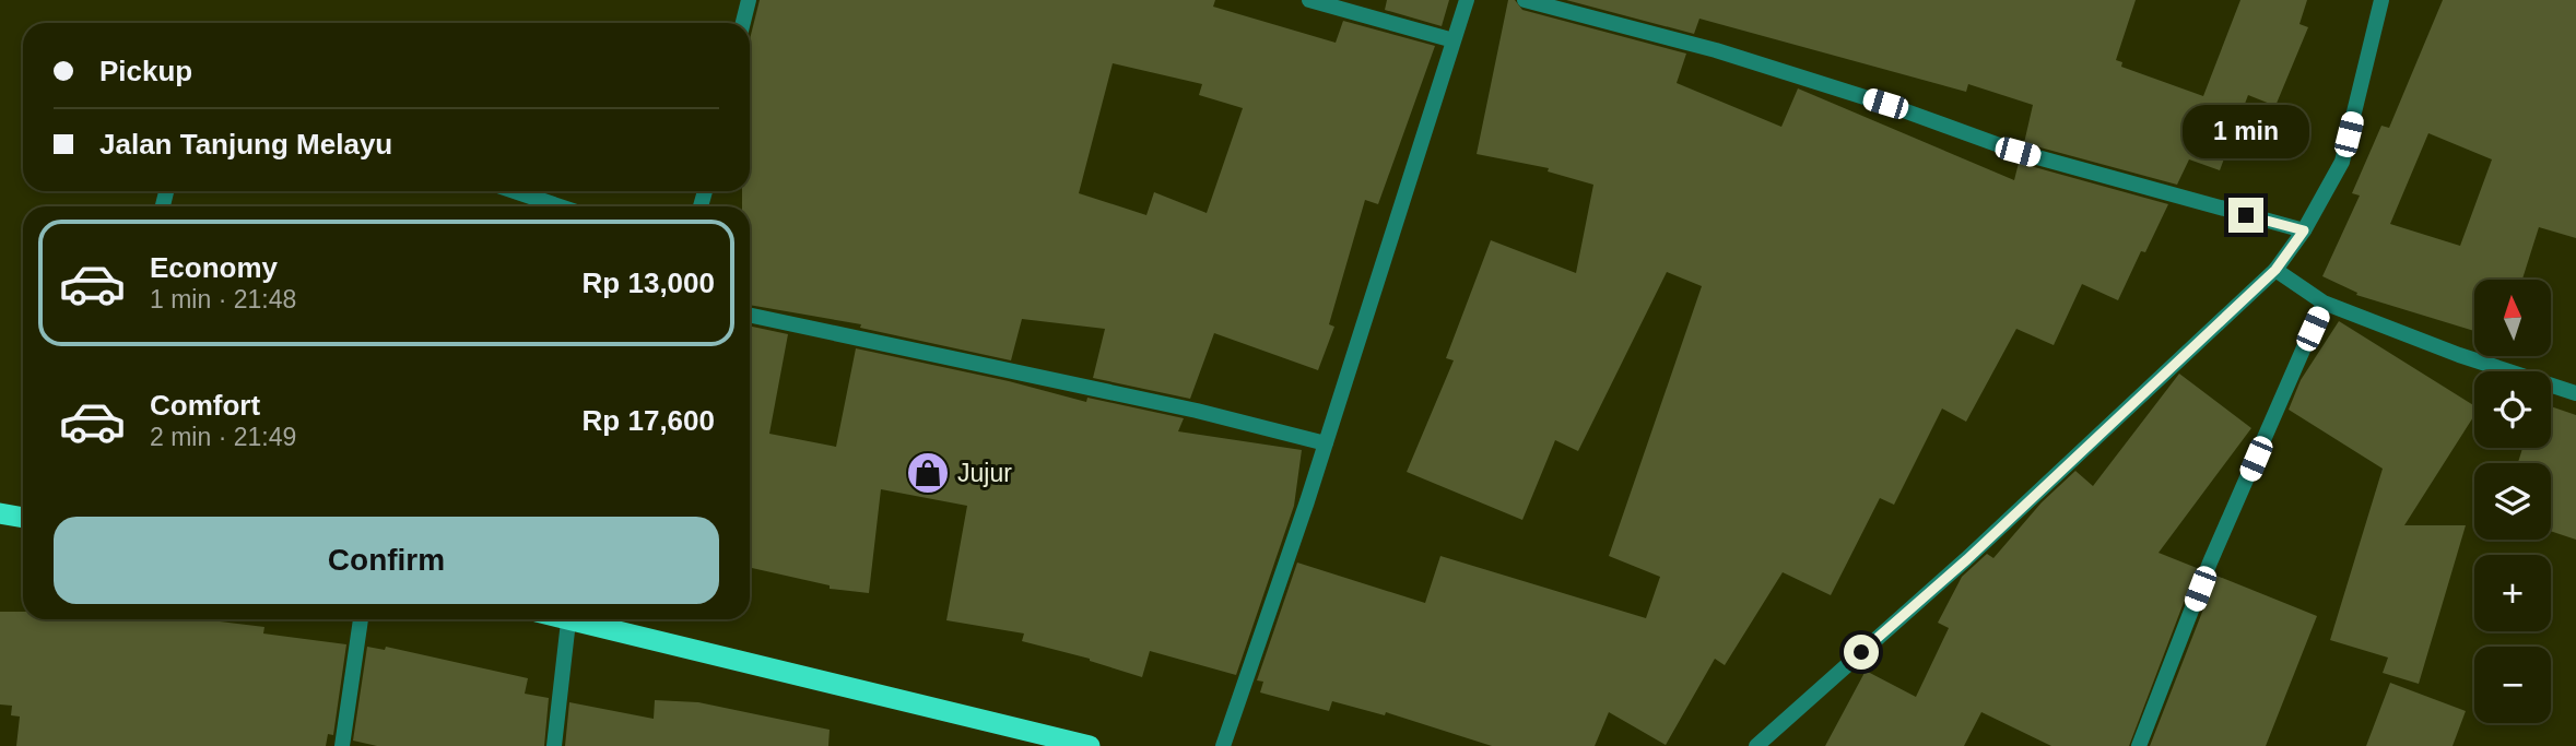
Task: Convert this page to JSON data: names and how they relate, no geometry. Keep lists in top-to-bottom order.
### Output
{
  "places": {
    "shop": ["Jujur"]
  },
  "north": "top",
  "page": {
    "banner": ["Pickup", "Jalan Tanjung Melayu"],
    "bubble": "1 min",
    "list": [
      {
        "name": "Economy",
        "note": "1 min · 21:48",
        "value": "Rp 13,000"
      },
      {
        "name": "Comfort",
        "note": "2 min · 21:49",
        "value": "Rp 17,600"
      }
    ],
    "map_buttons": ["+", "−"],
    "buttons": "Confirm"
  }
}
